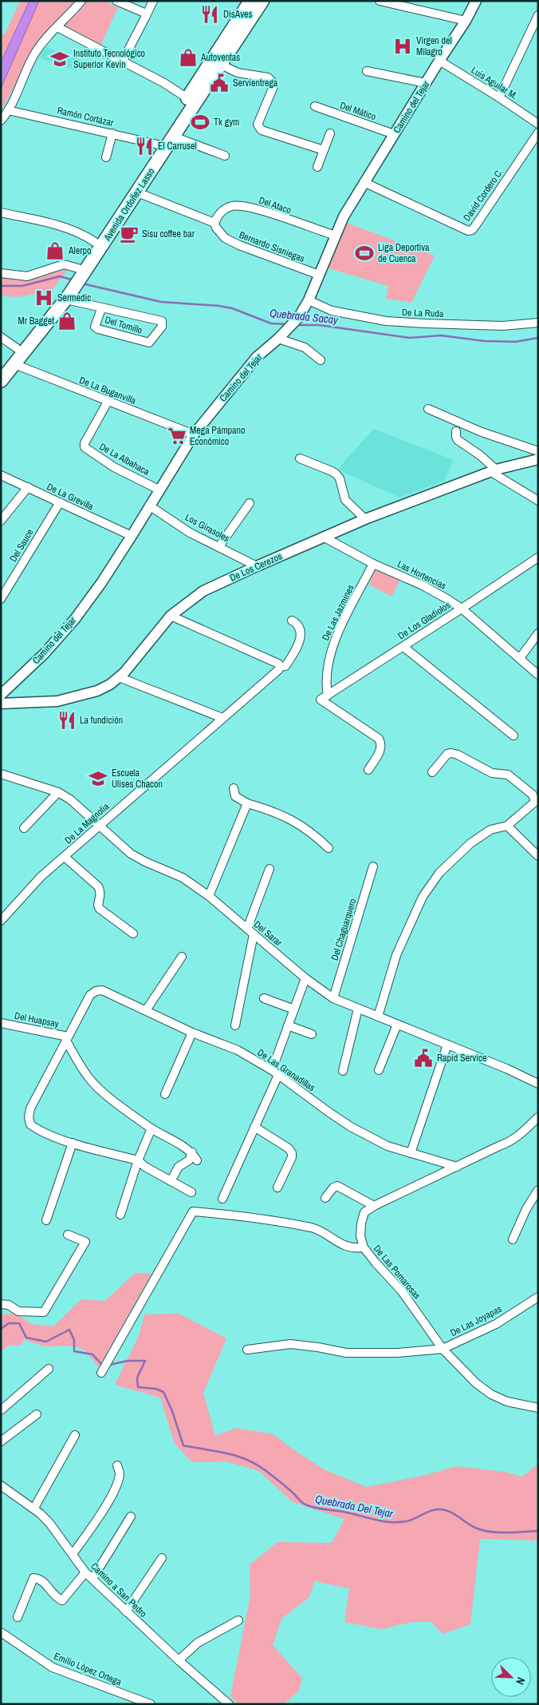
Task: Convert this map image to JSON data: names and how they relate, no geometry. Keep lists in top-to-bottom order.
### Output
{
  "streets": {
    "main road": ["Avenida Ordoñez Lasso"],
    "street": [
      "Luis Aguilar M.",
      "Camino del Tejar",
      "Del Mático",
      "Ramón Cortázar",
      "David Cordero C.",
      "Del Ataco",
      "Bernardo Sisniegas",
      "De La Ruda",
      "Del Tomillo",
      "De La Buganvilla",
      "De La Albahaca",
      "De La Grevilla",
      "Los Girasoles",
      "Del Sauce",
      "De Los Cerezos",
      "Las Hortencias",
      "De Las Jazmines",
      "De Los Gladiolos",
      "De La Magnolia",
      "Del Chaguarquero",
      "Del Sarar",
      "Del Huapsay",
      "De Las Granadillas",
      "De Las Pomarosas",
      "De Las Joyapas",
      "Camino a San Pedro",
      "Emilio López Ortega"
    ]
  },
  "crossings": [
    ["Luis Aguilar M.", "Camino del Tejar"],
    ["Camino del Tejar", "Del Mático"],
    ["Camino del Tejar", "David Cordero C."],
    ["Camino del Tejar", "Del Ataco"],
    ["Camino del Tejar", "Bernardo Sisniegas"],
    ["Camino del Tejar", "De La Ruda"],
    ["Camino del Tejar", "De La Buganvilla"],
    ["Camino del Tejar", "De La Albahaca"],
    ["Camino del Tejar", "De La Grevilla"],
    ["Camino del Tejar", "Los Girasoles"],
    ["Ramón Cortázar", "Avenida Ordoñez Lasso"],
    ["Avenida Ordoñez Lasso", "Del Tomillo"],
    ["Avenida Ordoñez Lasso", "De La Buganvilla"],
    ["Del Ataco", "Bernardo Sisniegas"],
    ["De La Buganvilla", "De La Albahaca"],
    ["De La Grevilla", "Del Sauce"],
    ["Los Girasoles", "De Los Cerezos"],
    ["De Los Cerezos", "Las Hortencias"],
    ["Las Hortencias", "De Las Jazmines"],
    ["Las Hortencias", "De Los Gladiolos"],
    ["De Las Jazmines", "De Los Gladiolos"],
    ["De La Magnolia", "Del Sarar"],
    ["Del Chaguarquero", "Del Sarar"],
    ["Del Huapsay", "De Las Granadillas"],
    ["De Las Granadillas", "De Las Pomarosas"],
    ["De Las Pomarosas", "De Las Joyapas"]
  ],
  "water": ["Quebrada Sacay", "Quebrada Del Tejar"],
  "places": {
    "restaurant": ["DisAves", "El Carrusel", "La fundición"],
    "hospital": ["Virgen del Milagro", "Sermedic"],
    "shop": ["Autoventas", "Alerpo", "Mr Bagget"],
    "school or university": ["Instituto Tecnológico Superior Kevin", "Escuela Ulises Chacon"],
    "public building": ["Servientrega", "Rapid Service"],
    "sports": ["Tk gym", "Liga Deportiva de Cuenca"],
    "cafe": ["Sisu coffee bar"],
    "supermarket": ["Mega Pámpano Económico"]
  },
  "north": "bottom right"
}
